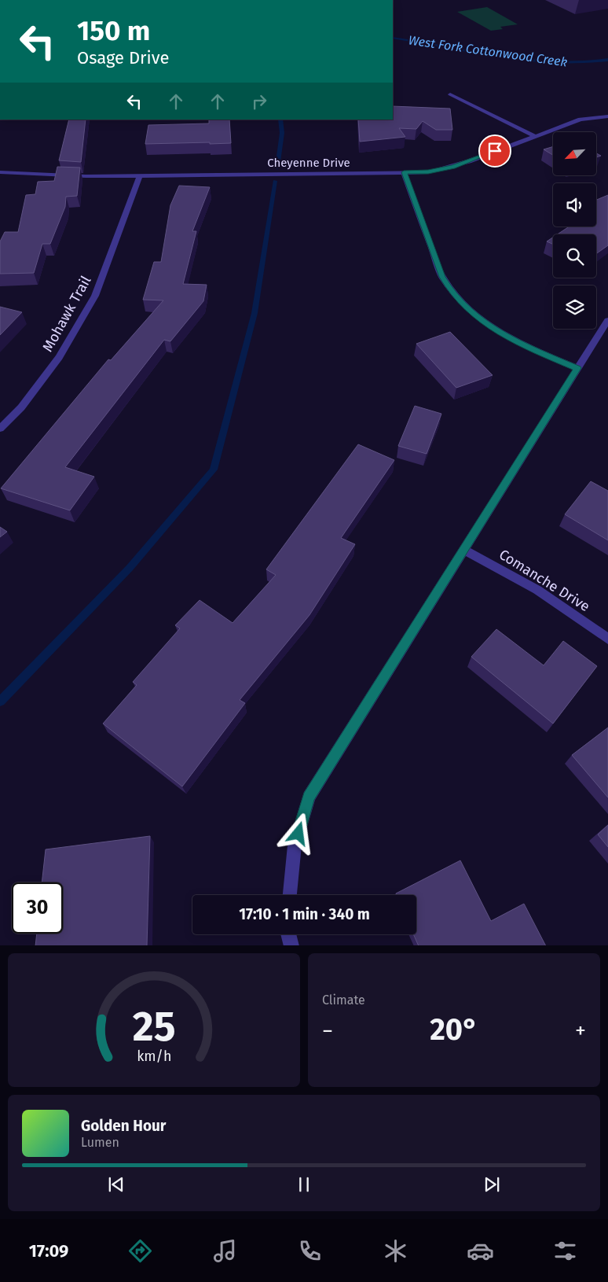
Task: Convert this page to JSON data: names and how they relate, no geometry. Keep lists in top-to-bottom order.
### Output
{
  "streets": {
    "street": ["Cheyenne Drive", "Mohawk Trail", "Comanche Drive"]
  },
  "crossings": [
    ["Cheyenne Drive", "Mohawk Trail"]
  ],
  "water": ["West Fork Cottonwood Creek"],
  "north": "bottom left",
  "page": {
    "turn": ["150 m", "Osage Drive"],
    "limit": "30",
    "trip": "17:10 · 1 min · 340 m",
    "tile": "Climate",
    "heat": ["−", "20°", "+"],
    "song": ["Golden Hour", "Lumen"],
    "tabs": "17:09",
    "gauge": ["25", "km/h"]
  }
}
